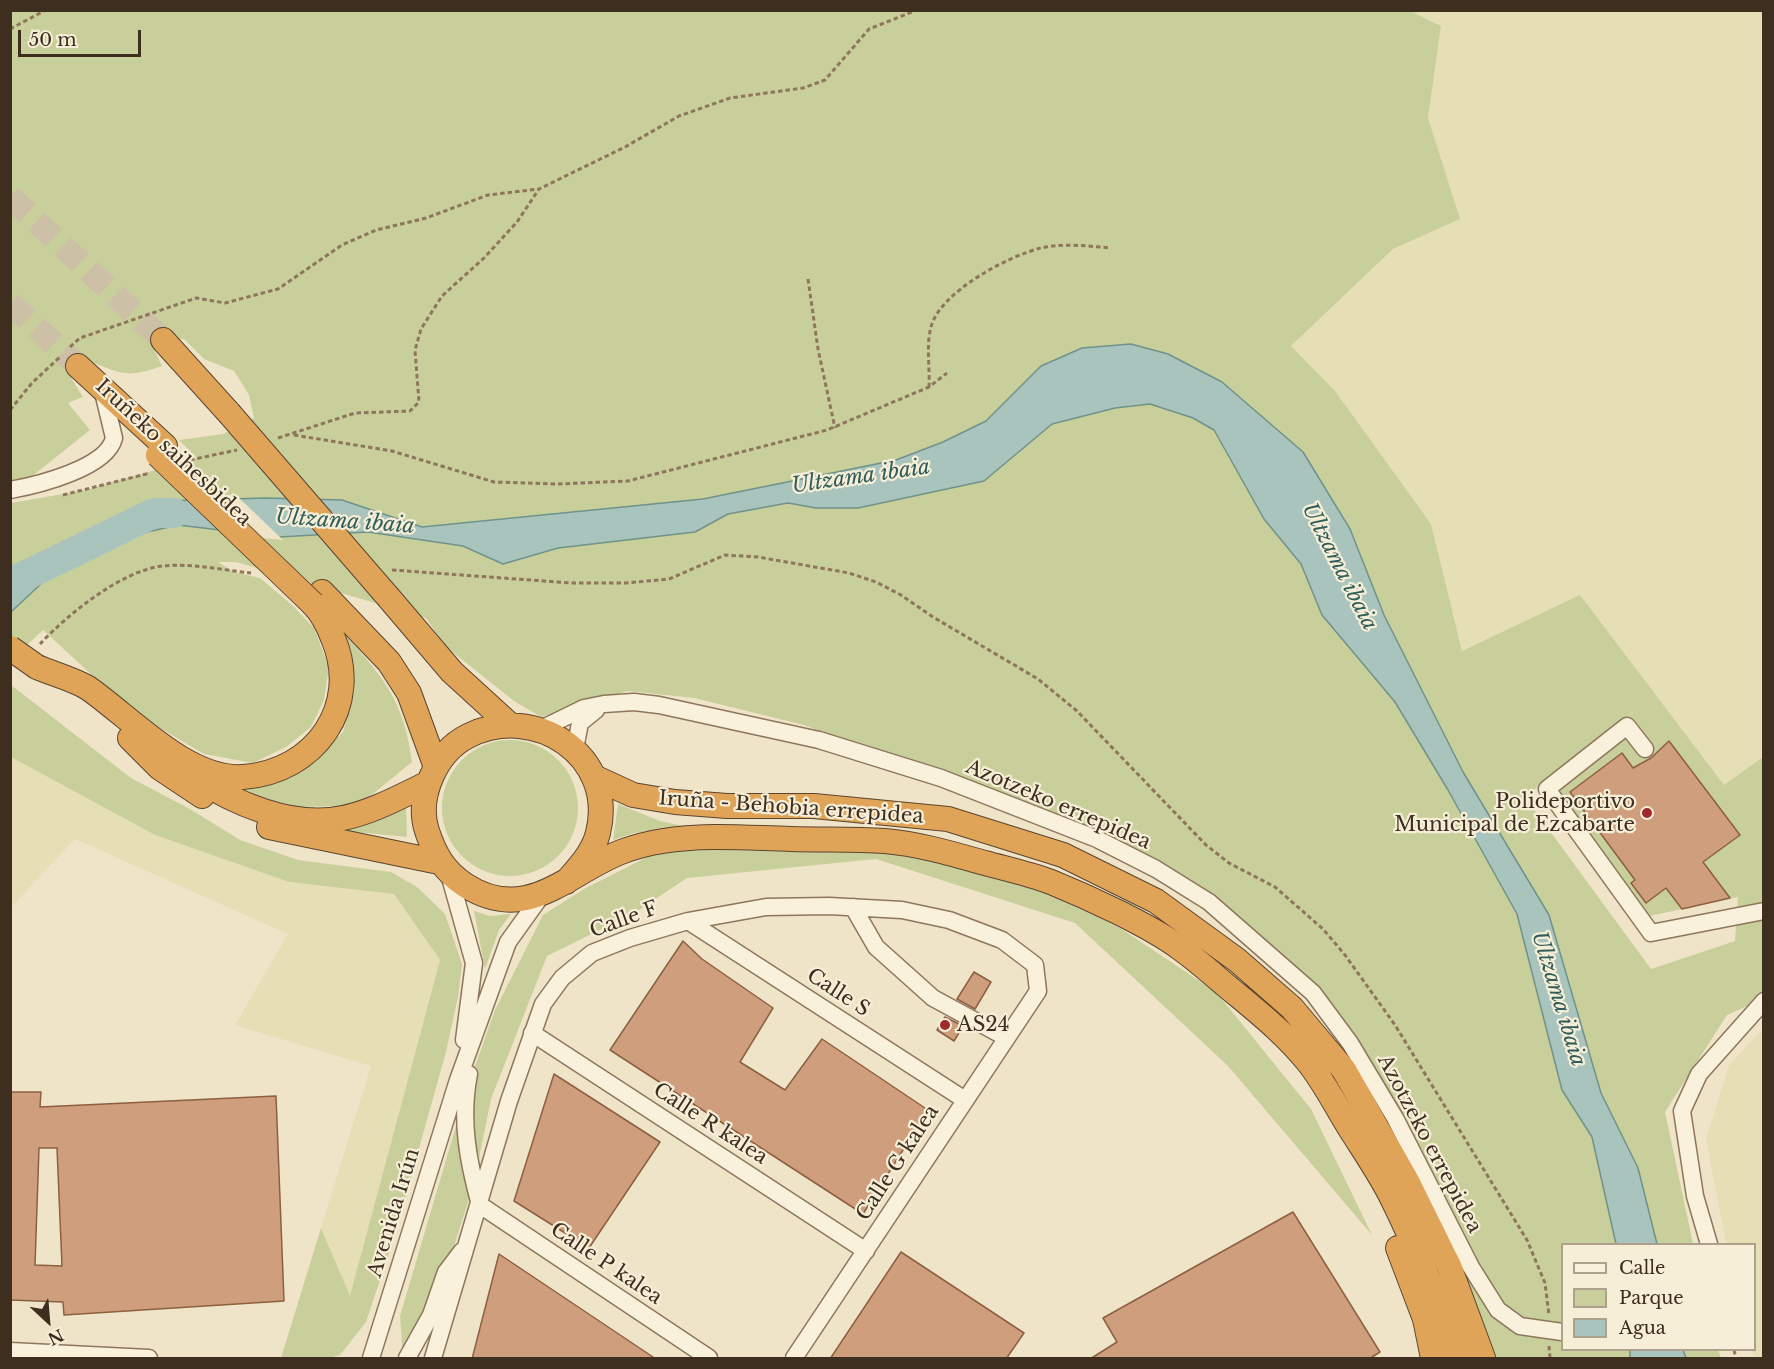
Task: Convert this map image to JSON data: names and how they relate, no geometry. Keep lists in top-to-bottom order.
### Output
{
  "streets": {
    "highway": ["Iruñeko saihesbidea", "Iruña - Behobia errepidea"],
    "street": [
      "Azotzeko errepidea",
      "Calle F",
      "Calle S",
      "Calle R kalea",
      "Calle G kalea",
      "Avenida Irún",
      "Calle P kalea"
    ]
  },
  "crossings": [
    ["Iruñeko saihesbidea", "Azotzeko errepidea"],
    ["Iruñeko saihesbidea", "Iruña - Behobia errepidea"],
    ["Iruñeko saihesbidea", "Avenida Irún"],
    ["Azotzeko errepidea", "Iruña - Behobia errepidea"],
    ["Azotzeko errepidea", "Avenida Irún"],
    ["Iruña - Behobia errepidea", "Avenida Irún"],
    ["Calle F", "Calle S"],
    ["Calle F", "Calle R kalea"],
    ["Calle F", "Calle G kalea"],
    ["Calle F", "Avenida Irún"],
    ["Calle F", "Calle P kalea"],
    ["Calle S", "Calle G kalea"],
    ["Calle R kalea", "Calle G kalea"],
    ["Avenida Irún", "Calle P kalea"]
  ],
  "water": ["Ultzama ibaia"],
  "places": ["Polideportivo Municipal de Ezcabarte", "AS24"],
  "legend": ["Calle", "Parque", "Agua"],
  "scale_bar": "50 m",
  "north": "bottom right"
}
